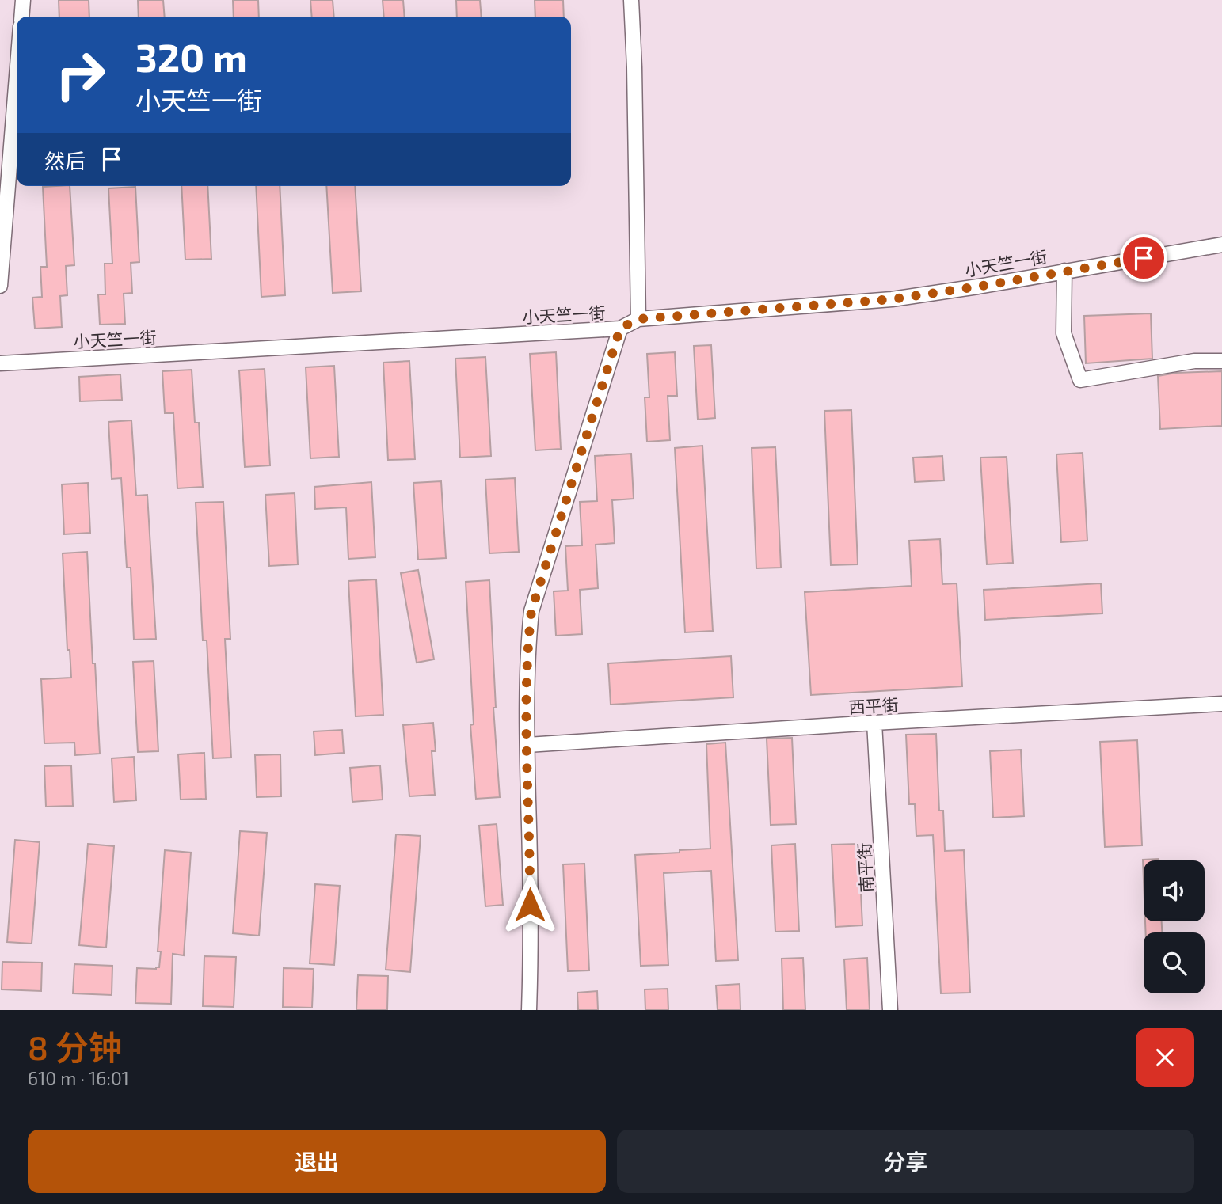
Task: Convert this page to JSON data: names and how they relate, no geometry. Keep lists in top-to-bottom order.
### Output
{
  "streets": {
    "street": ["小天竺一街", "西平街", "南平街"]
  },
  "crossings": [
    ["西平街", "南平街"]
  ],
  "page": {
    "turn": ["320 m", "小天竺一街"],
    "then": "然后",
    "heading": ["8 分钟", "610 m · 16:01"],
    "buttons": ["退出", "分享"]
  }
}
